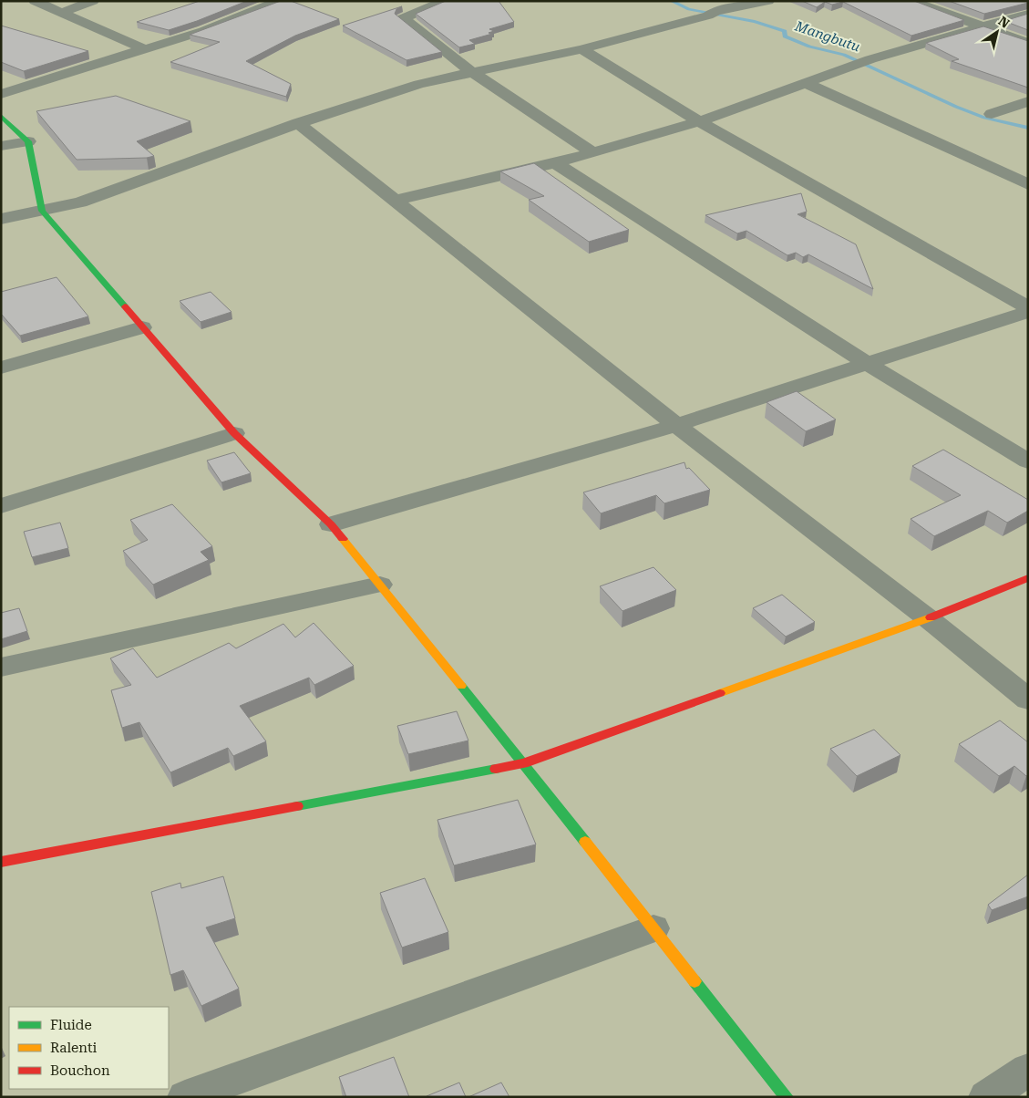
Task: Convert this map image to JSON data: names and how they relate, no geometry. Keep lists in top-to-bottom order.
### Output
{
  "water": ["Mangbutu"],
  "legend": ["Fluide", "Ralenti", "Bouchon"],
  "north": "top right"
}
